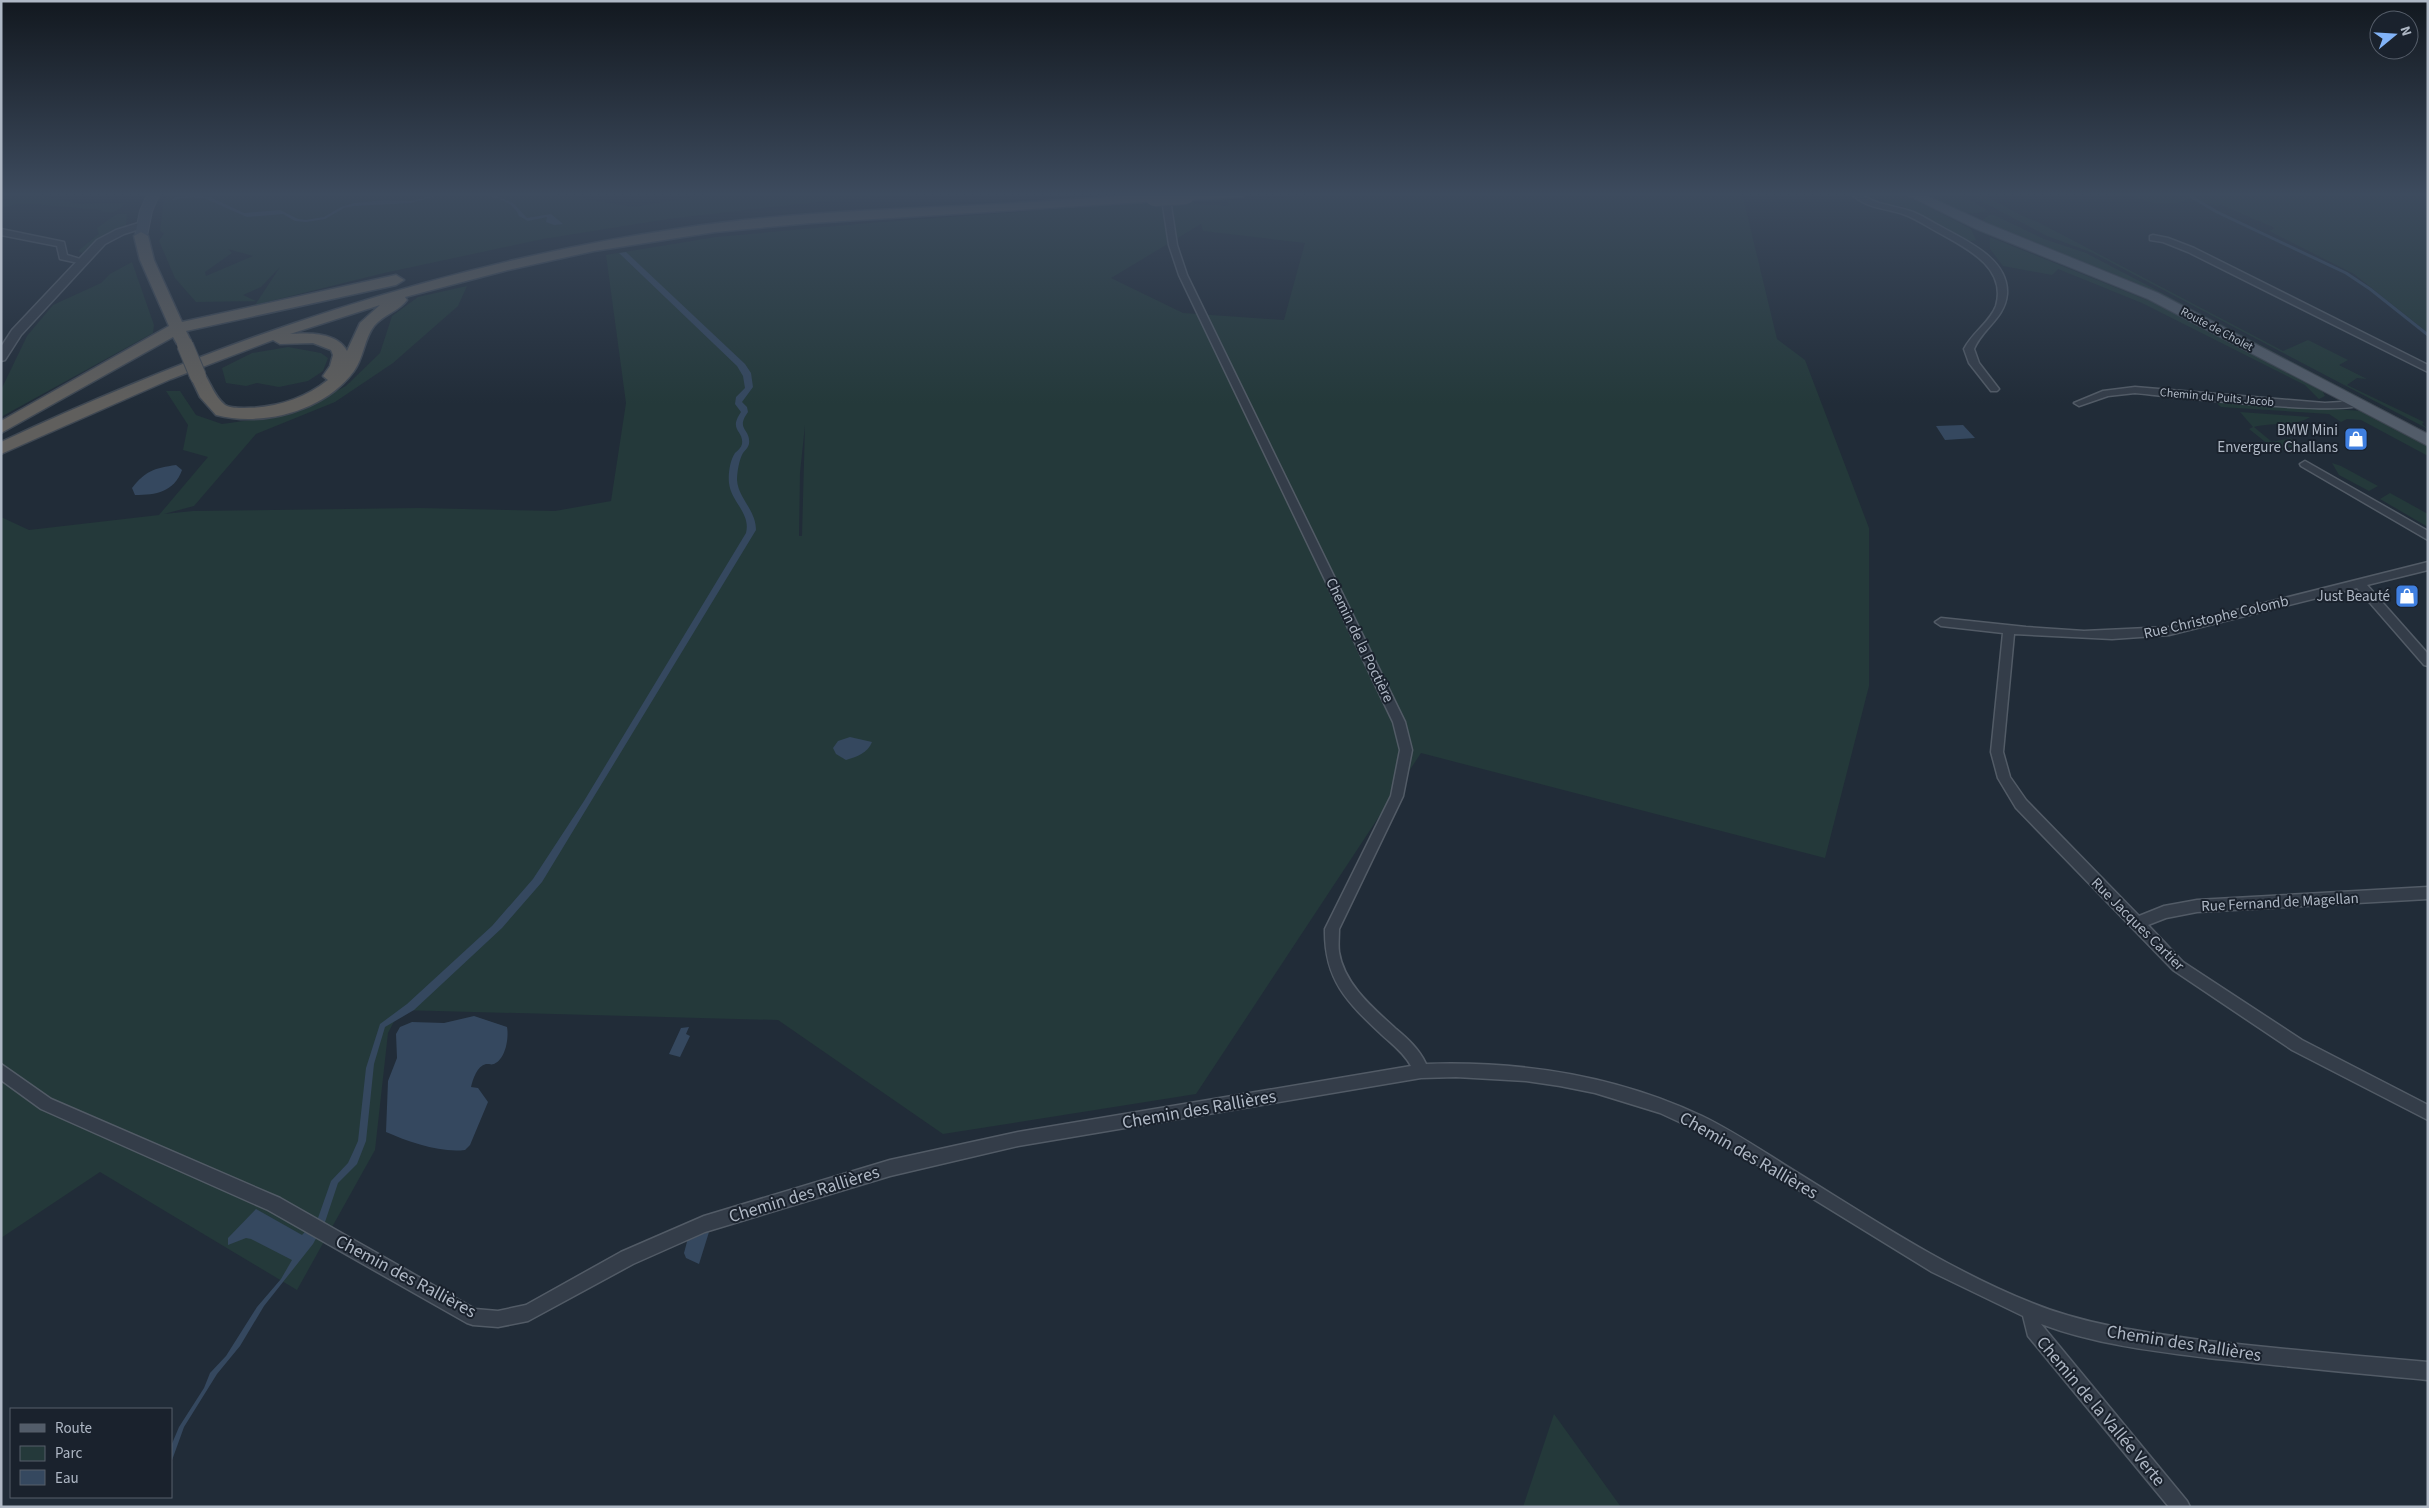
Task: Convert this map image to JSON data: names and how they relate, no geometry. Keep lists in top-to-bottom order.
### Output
{
  "streets": {
    "main road": ["Route de Cholet"],
    "street": [
      "Chemin du Puits Jacob",
      "Rue Christophe Colomb",
      "Chemin de la Poctière",
      "Rue Fernand de Magellan",
      "Rue Jacques Cartier",
      "Chemin des Rallières",
      "Chemin de la Vallée Verte"
    ]
  },
  "crossings": [
    ["Route de Cholet", "Chemin du Puits Jacob"],
    ["Rue Christophe Colomb", "Rue Jacques Cartier"],
    ["Chemin de la Poctière", "Chemin des Rallières"],
    ["Rue Fernand de Magellan", "Rue Jacques Cartier"],
    ["Chemin des Rallières", "Chemin de la Vallée Verte"]
  ],
  "places": {
    "shop": ["BMW Mini Envergure Challans", "Just Beauté"]
  },
  "legend": ["Route", "Parc", "Eau"],
  "north": "right"
}
